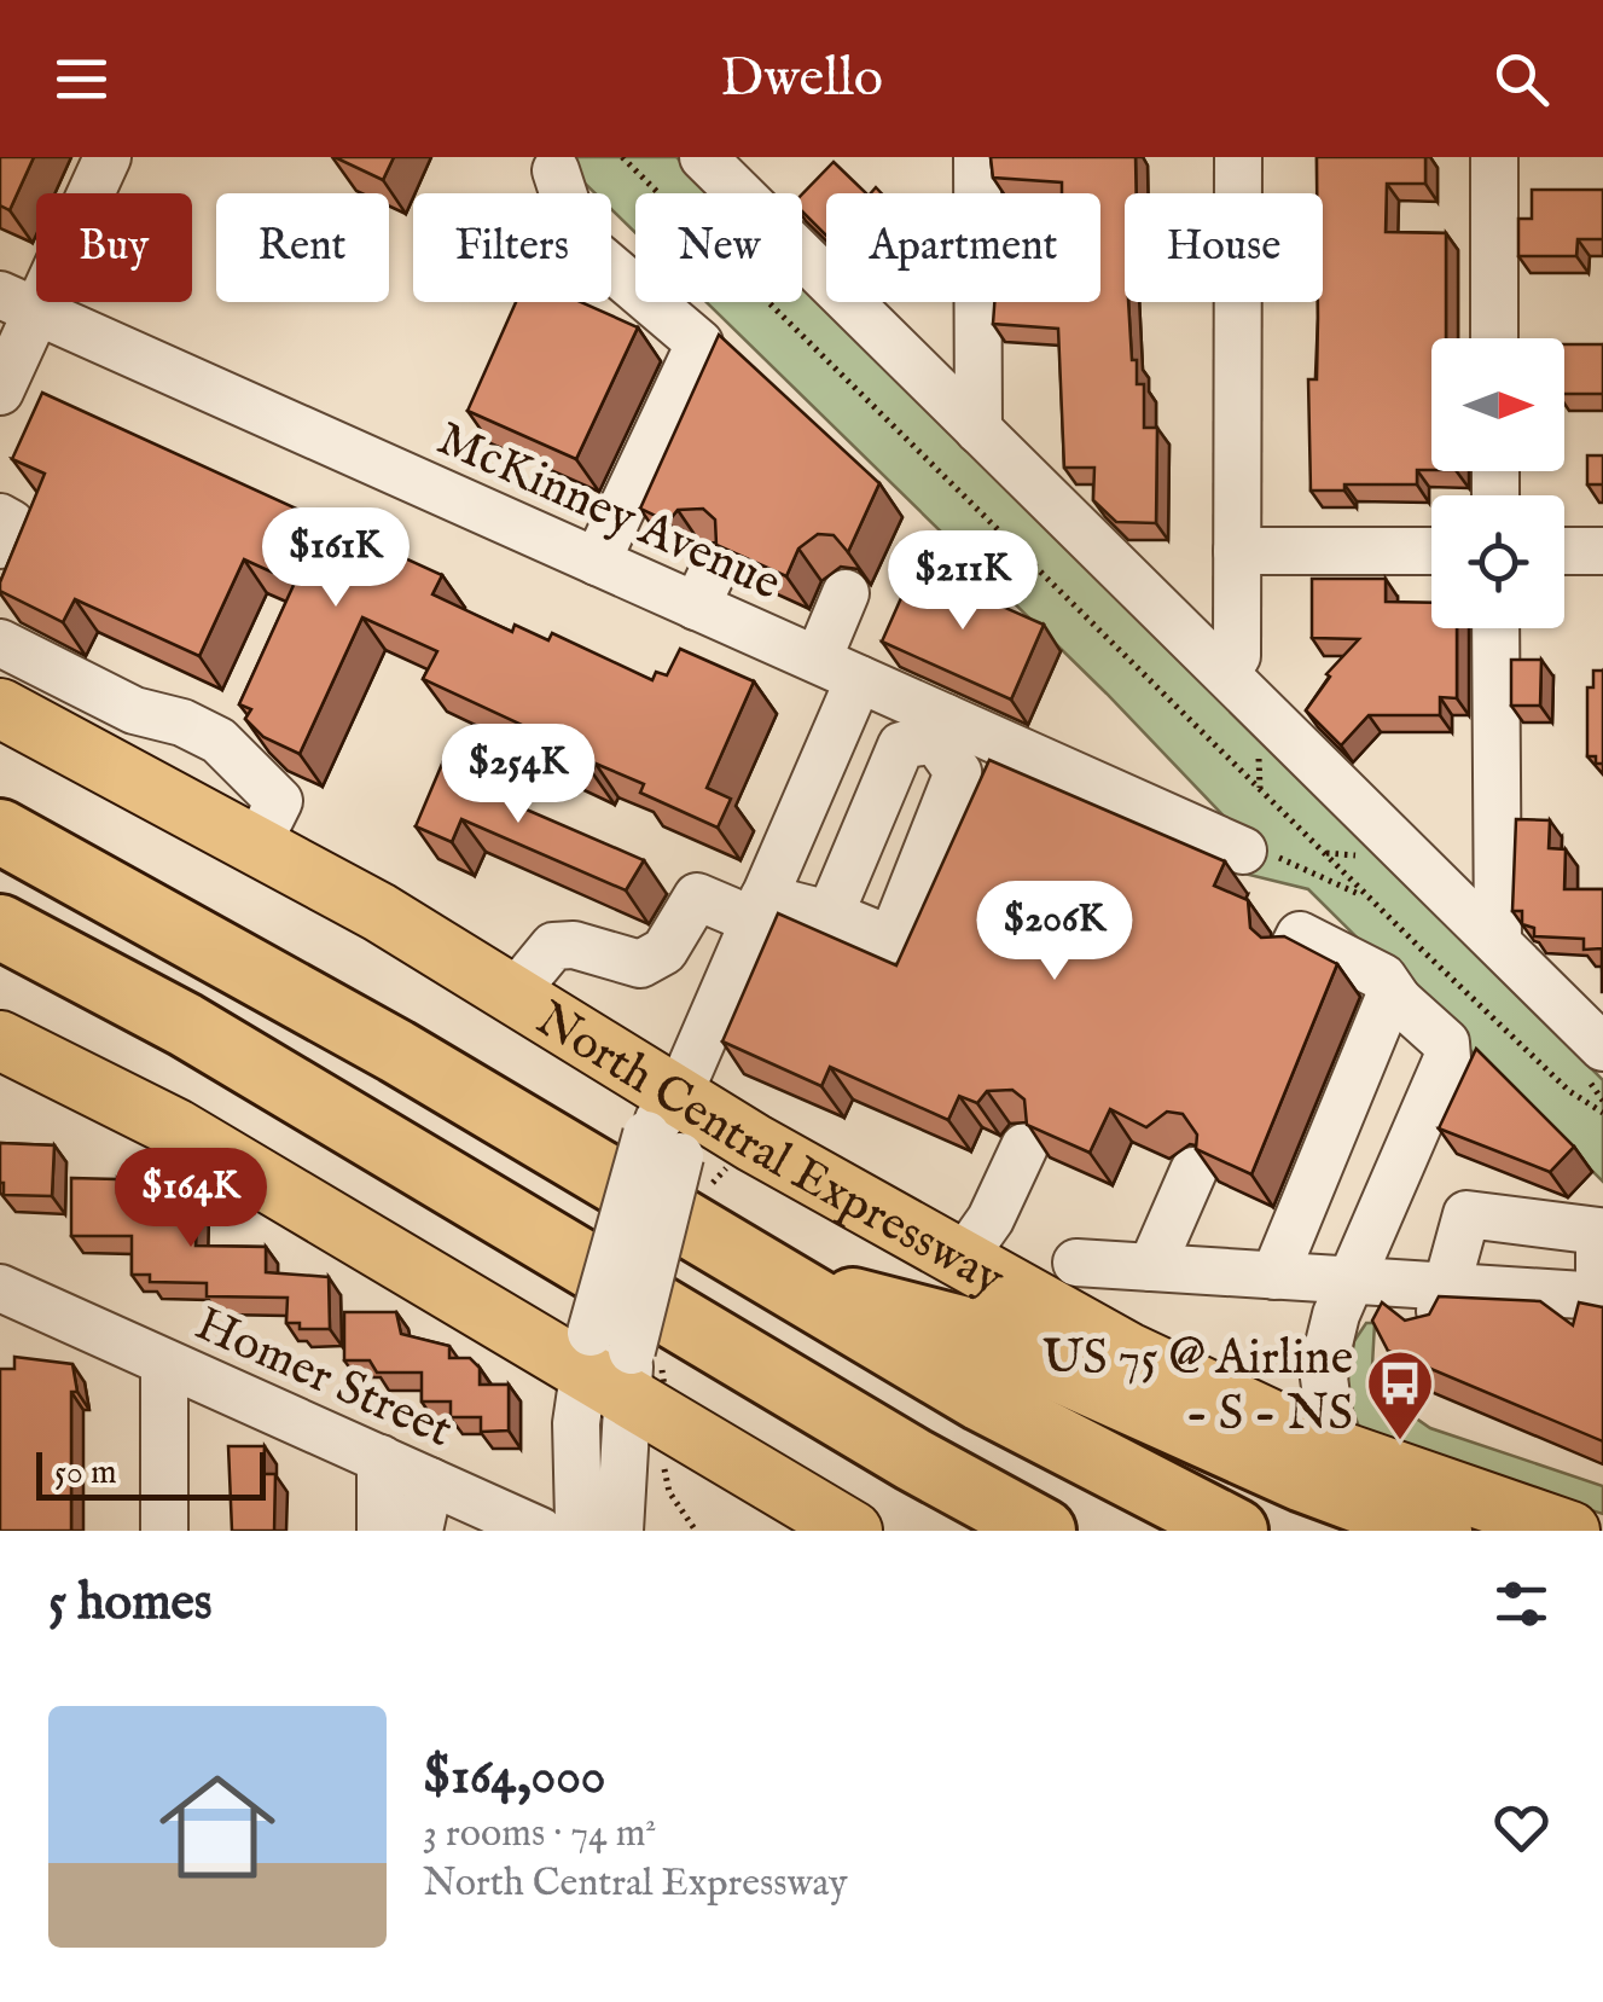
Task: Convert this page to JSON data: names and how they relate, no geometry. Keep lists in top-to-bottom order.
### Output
{
  "streets": {
    "main road": ["North Central Expressway"],
    "street": ["McKinney Avenue", "Homer Street"]
  },
  "places": {
    "bus stop": ["US 75 @ Airline - S - NS"]
  },
  "scale_bar": "50 m",
  "north": "right",
  "page": {
    "header": "Dwello",
    "chip": [
      "Buy",
      "Rent",
      "Filters",
      "New",
      "Apartment",
      "House"
    ],
    "price": [
      "$161K",
      "$211K",
      "$254K",
      "$206K",
      "$164K"
    ],
    "scale": "50 m",
    "heading": "5 homes",
    "list": [
      {
        "name": "$164,000",
        "note": "3 rooms · 74 m² · North Central Expressway"
      }
    ]
  }
}
